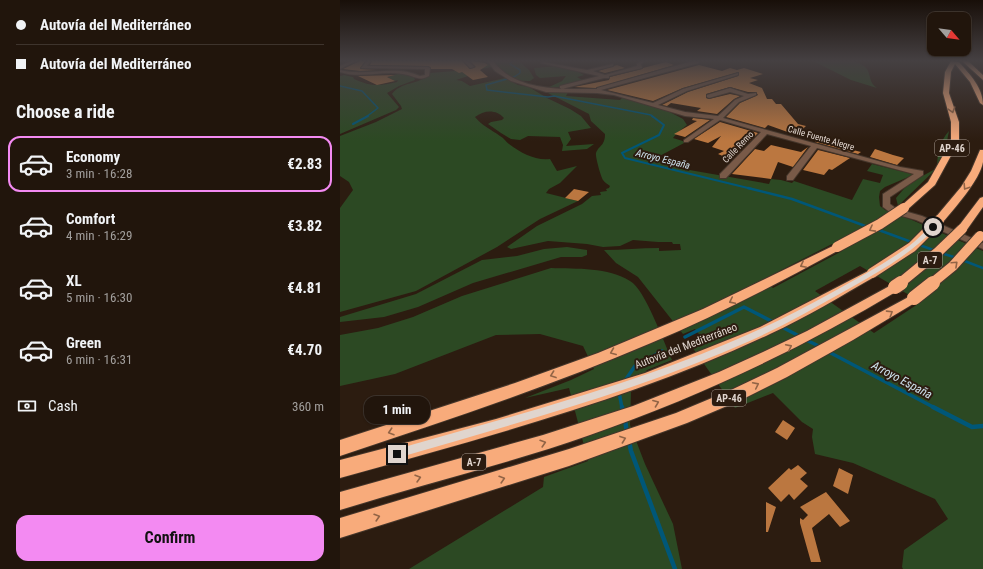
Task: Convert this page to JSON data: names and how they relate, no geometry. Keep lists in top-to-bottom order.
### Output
{
  "streets": {
    "highway": ["AP-46", "A-7", "Autovía del Mediterráneo"],
    "street": ["Calle Fuente Alegre", "Calle Remo"]
  },
  "crossings": [
    ["Calle Fuente Alegre", "Calle Remo"],
    ["Calle Fuente Alegre", "AP-46"]
  ],
  "water": ["Arroyo España"],
  "north": "bottom right",
  "page": {
    "banner": ["Autovía del Mediterráneo", "Autovía del Mediterráneo"],
    "heading": "Choose a ride",
    "list": [
      {
        "name": "Economy",
        "note": "3 min · 16:28",
        "value": "€2.83"
      },
      {
        "name": "Comfort",
        "note": "4 min · 16:29",
        "value": "€3.82"
      },
      {
        "name": "XL",
        "note": "5 min · 16:30",
        "value": "€4.81"
      },
      {
        "name": "Green",
        "note": "6 min · 16:31",
        "value": "€4.70"
      }
    ],
    "pay": ["Cash", "360 m"],
    "bubble": "1 min",
    "buttons": "Confirm"
  }
}
